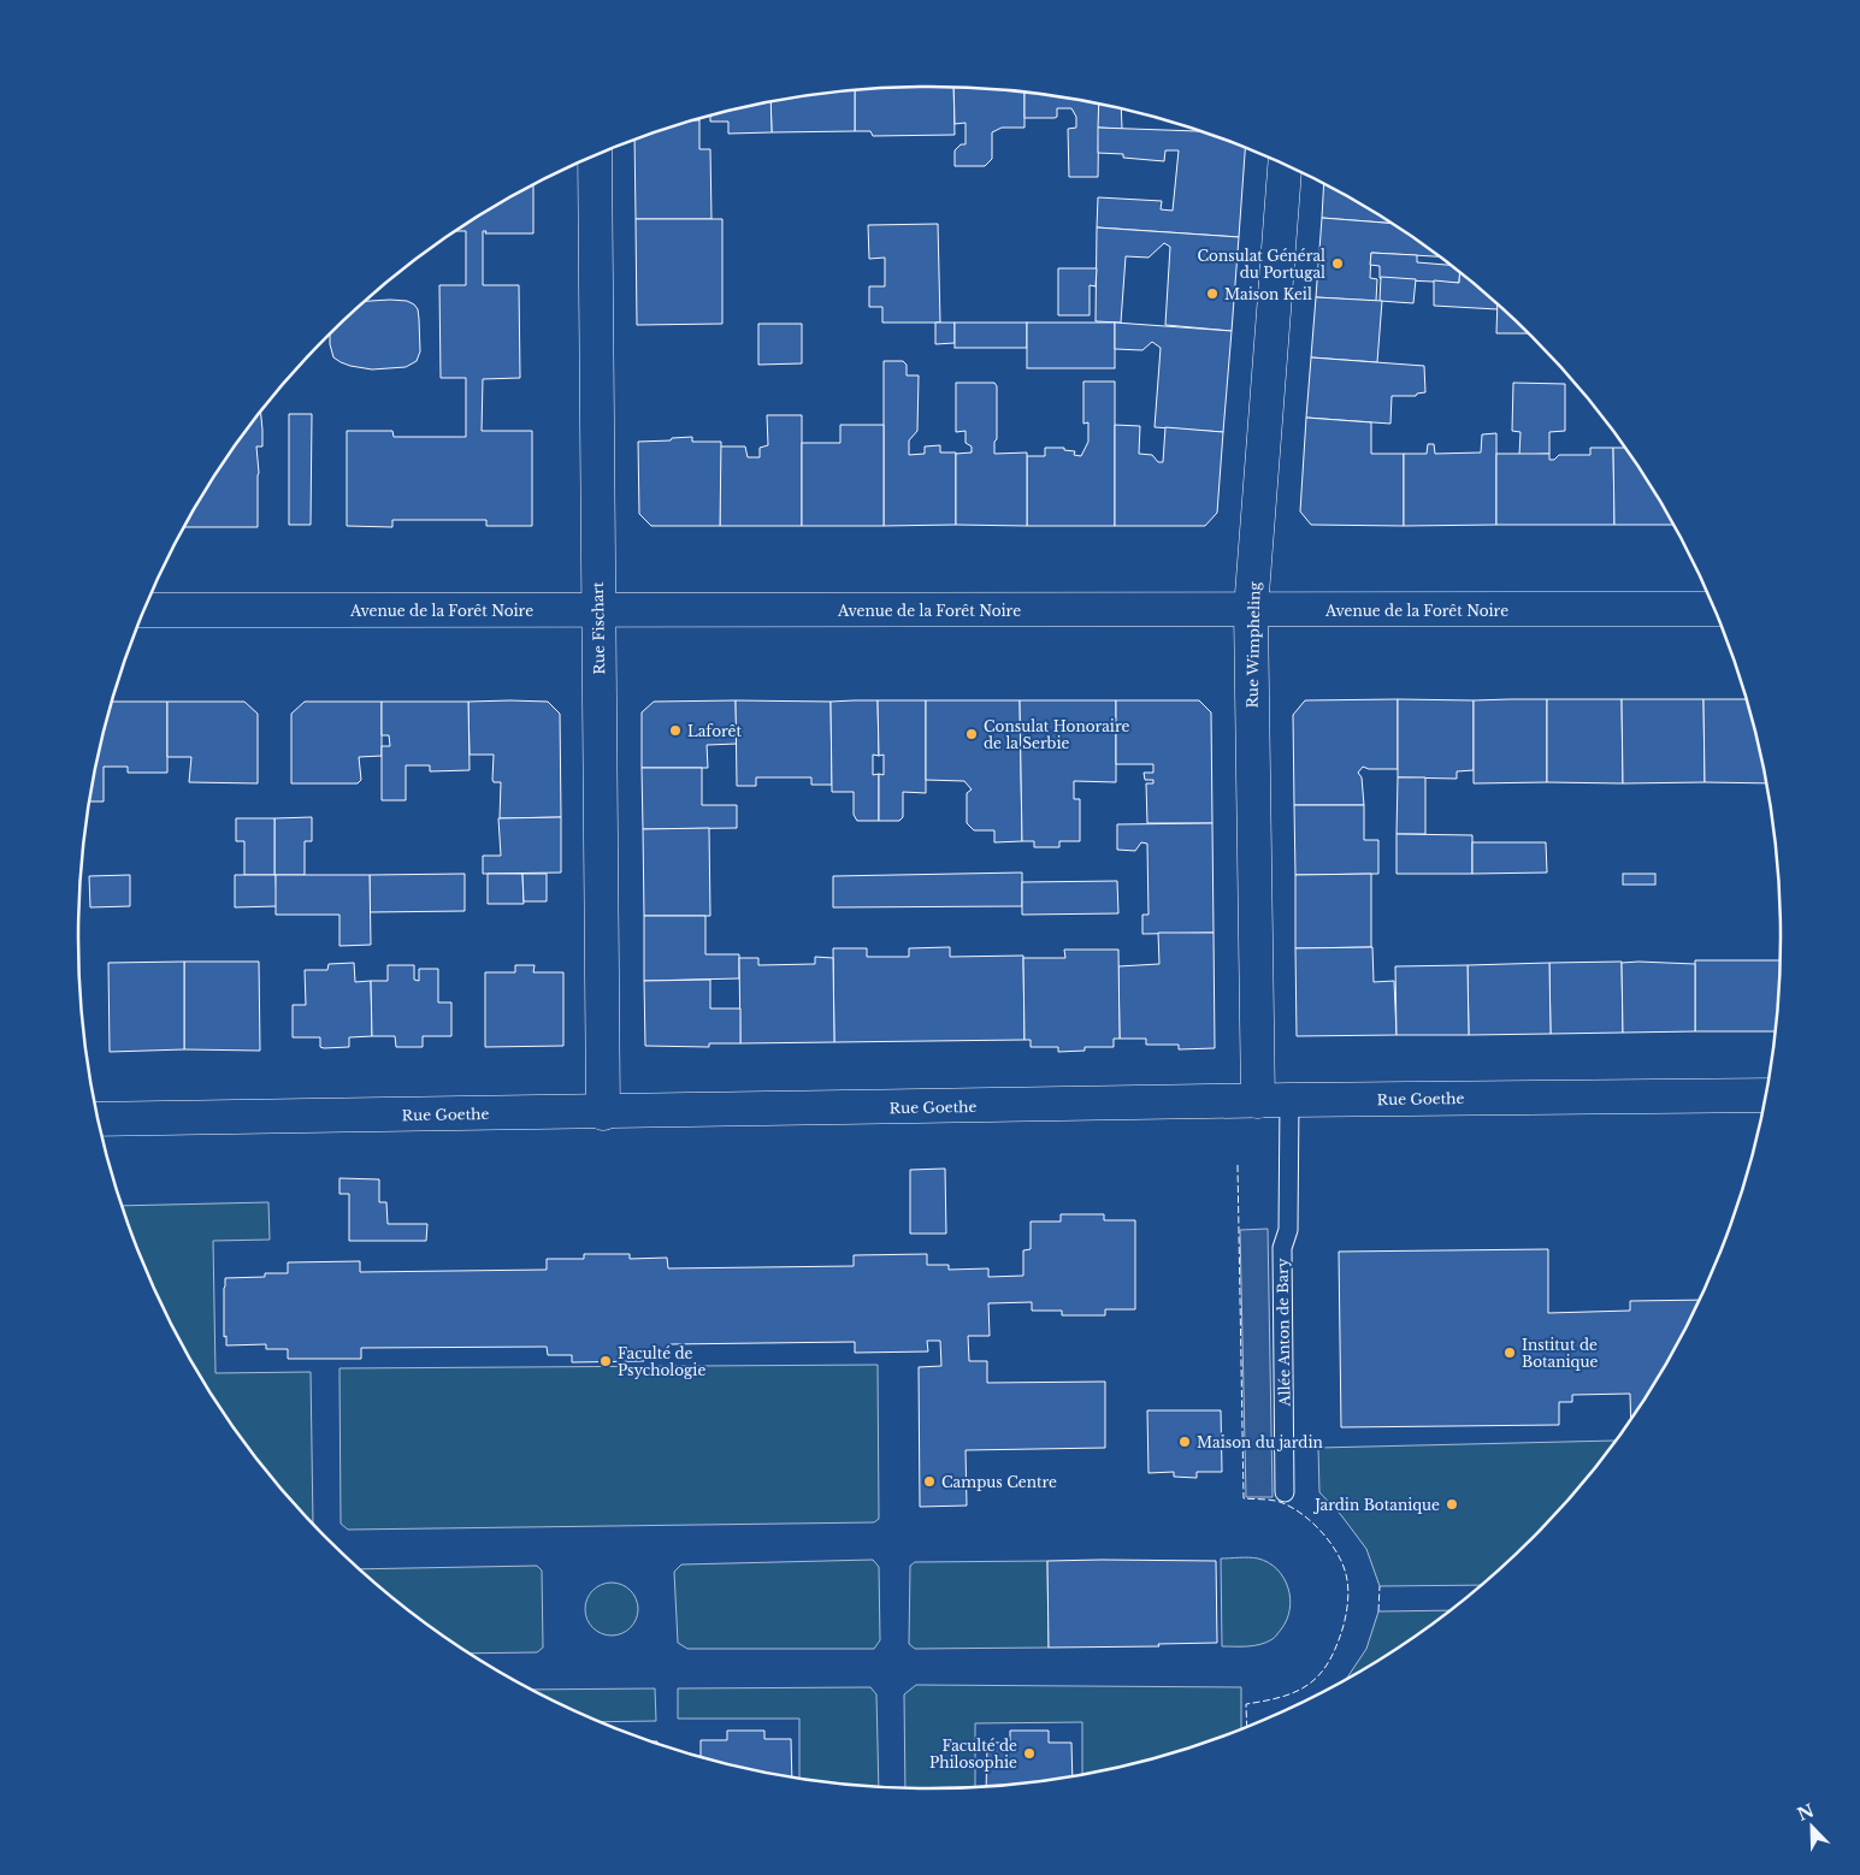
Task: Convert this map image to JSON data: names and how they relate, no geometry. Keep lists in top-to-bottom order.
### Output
{
  "streets": {
    "street": [
      "Avenue de la Forêt Noire",
      "Rue Fischart",
      "Rue Wimpheling",
      "Rue Goethe"
    ],
    "lane": ["Allée Anton de Bary"]
  },
  "crossings": [
    ["Avenue de la Forêt Noire", "Rue Fischart"],
    ["Avenue de la Forêt Noire", "Rue Wimpheling"],
    ["Rue Fischart", "Rue Goethe"],
    ["Rue Wimpheling", "Rue Goethe"],
    ["Rue Wimpheling", "Allée Anton de Bary"],
    ["Rue Goethe", "Allée Anton de Bary"]
  ],
  "places": [
    "Consulat Général du Portugal",
    "Maison Keil",
    "Laforêt",
    "Consulat Honoraire de la Serbie",
    "Institut de Botanique",
    "Faculté de Psychologie",
    "Maison du jardin",
    "Campus Centre",
    "Jardin Botanique",
    "Faculté de Philosophie"
  ],
  "north": "top left"
}
